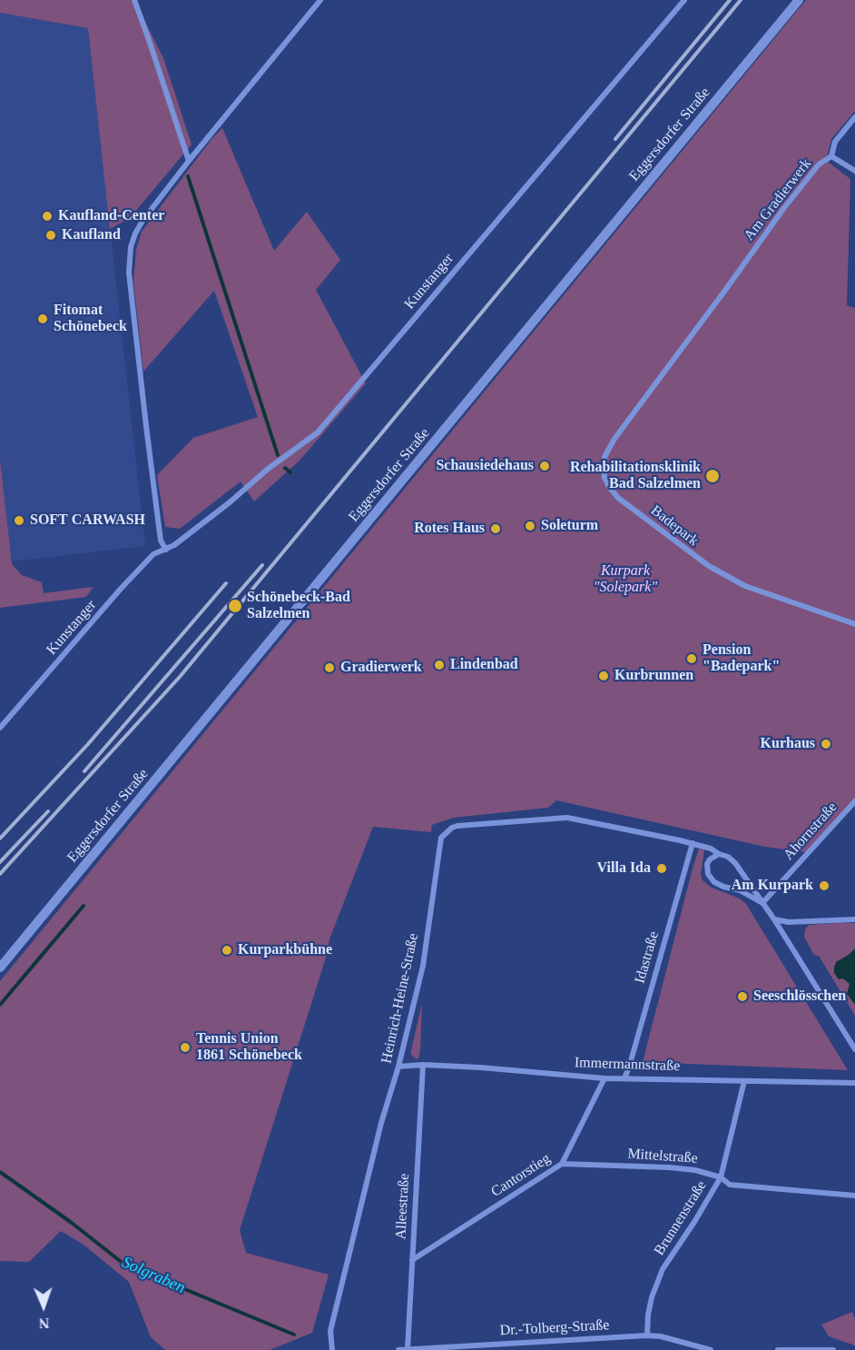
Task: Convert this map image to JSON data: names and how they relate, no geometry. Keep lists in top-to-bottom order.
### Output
{
  "streets": {
    "street": [
      "Eggersdorfer Straße",
      "Am Gradierwerk",
      "Kunstanger",
      "Badepark",
      "Ahornstraße",
      "Idastraße",
      "Heinrich-Heine-Straße",
      "Immermannstraße",
      "Mittelstraße",
      "Cantorstieg",
      "Alleestraße",
      "Brunnenstraße",
      "Dr.-Tolberg-Straße"
    ]
  },
  "crossings": [
    ["Am Gradierwerk", "Badepark"],
    ["Ahornstraße", "Heinrich-Heine-Straße"],
    ["Idastraße", "Heinrich-Heine-Straße"],
    ["Idastraße", "Immermannstraße"],
    ["Heinrich-Heine-Straße", "Immermannstraße"],
    ["Immermannstraße", "Cantorstieg"],
    ["Immermannstraße", "Alleestraße"],
    ["Immermannstraße", "Brunnenstraße"],
    ["Mittelstraße", "Cantorstieg"],
    ["Mittelstraße", "Brunnenstraße"],
    ["Cantorstieg", "Alleestraße"],
    ["Alleestraße", "Dr.-Tolberg-Straße"],
    ["Brunnenstraße", "Dr.-Tolberg-Straße"]
  ],
  "water": ["Solgraben"],
  "parks": ["Kurpark \"Solepark\""],
  "places": [
    "Kaufland-Center",
    "Kaufland",
    "Fitomat Schönebeck",
    "Schausiedehaus",
    "Rehabilitationsklinik Bad Salzelmen",
    "SOFT CARWASH",
    "Soleturm",
    "Rotes Haus",
    "Schönebeck-Bad Salzelmen",
    "Pension \"Badepark\"",
    "Lindenbad",
    "Gradierwerk",
    "Kurbrunnen",
    "Kurhaus",
    "Villa Ida",
    "Am Kurpark",
    "Kurparkbühne",
    "Seeschlösschen",
    "Tennis Union 1861 Schönebeck"
  ],
  "north": "bottom"
}
